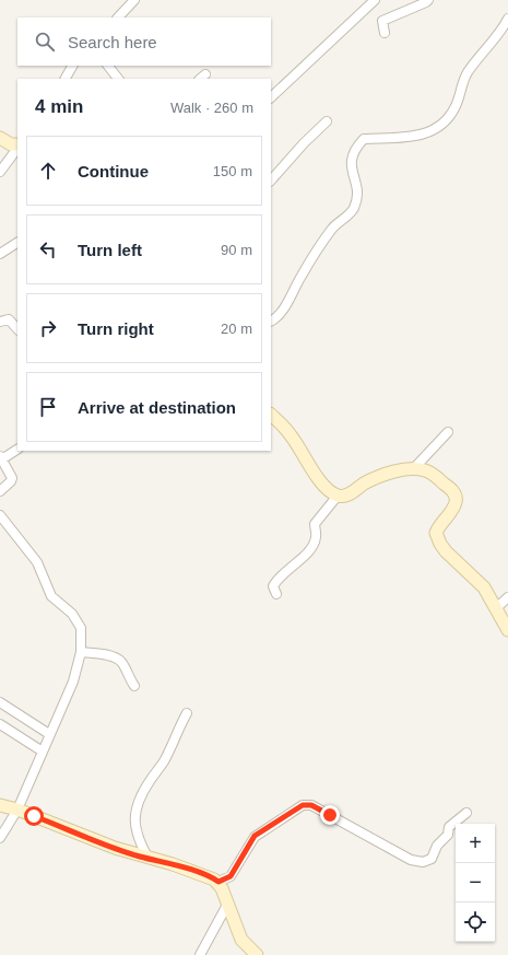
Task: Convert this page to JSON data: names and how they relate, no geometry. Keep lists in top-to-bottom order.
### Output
{
  "page": {
    "search": "Search here",
    "heading": ["4 min", "Walk · 260 m"],
    "list": [
      ["Continue", "150 m"],
      ["Turn left", "90 m"],
      ["Turn right", "20 m"],
      "Arrive at destination"
    ],
    "map_buttons": ["+", "−"]
  }
}
